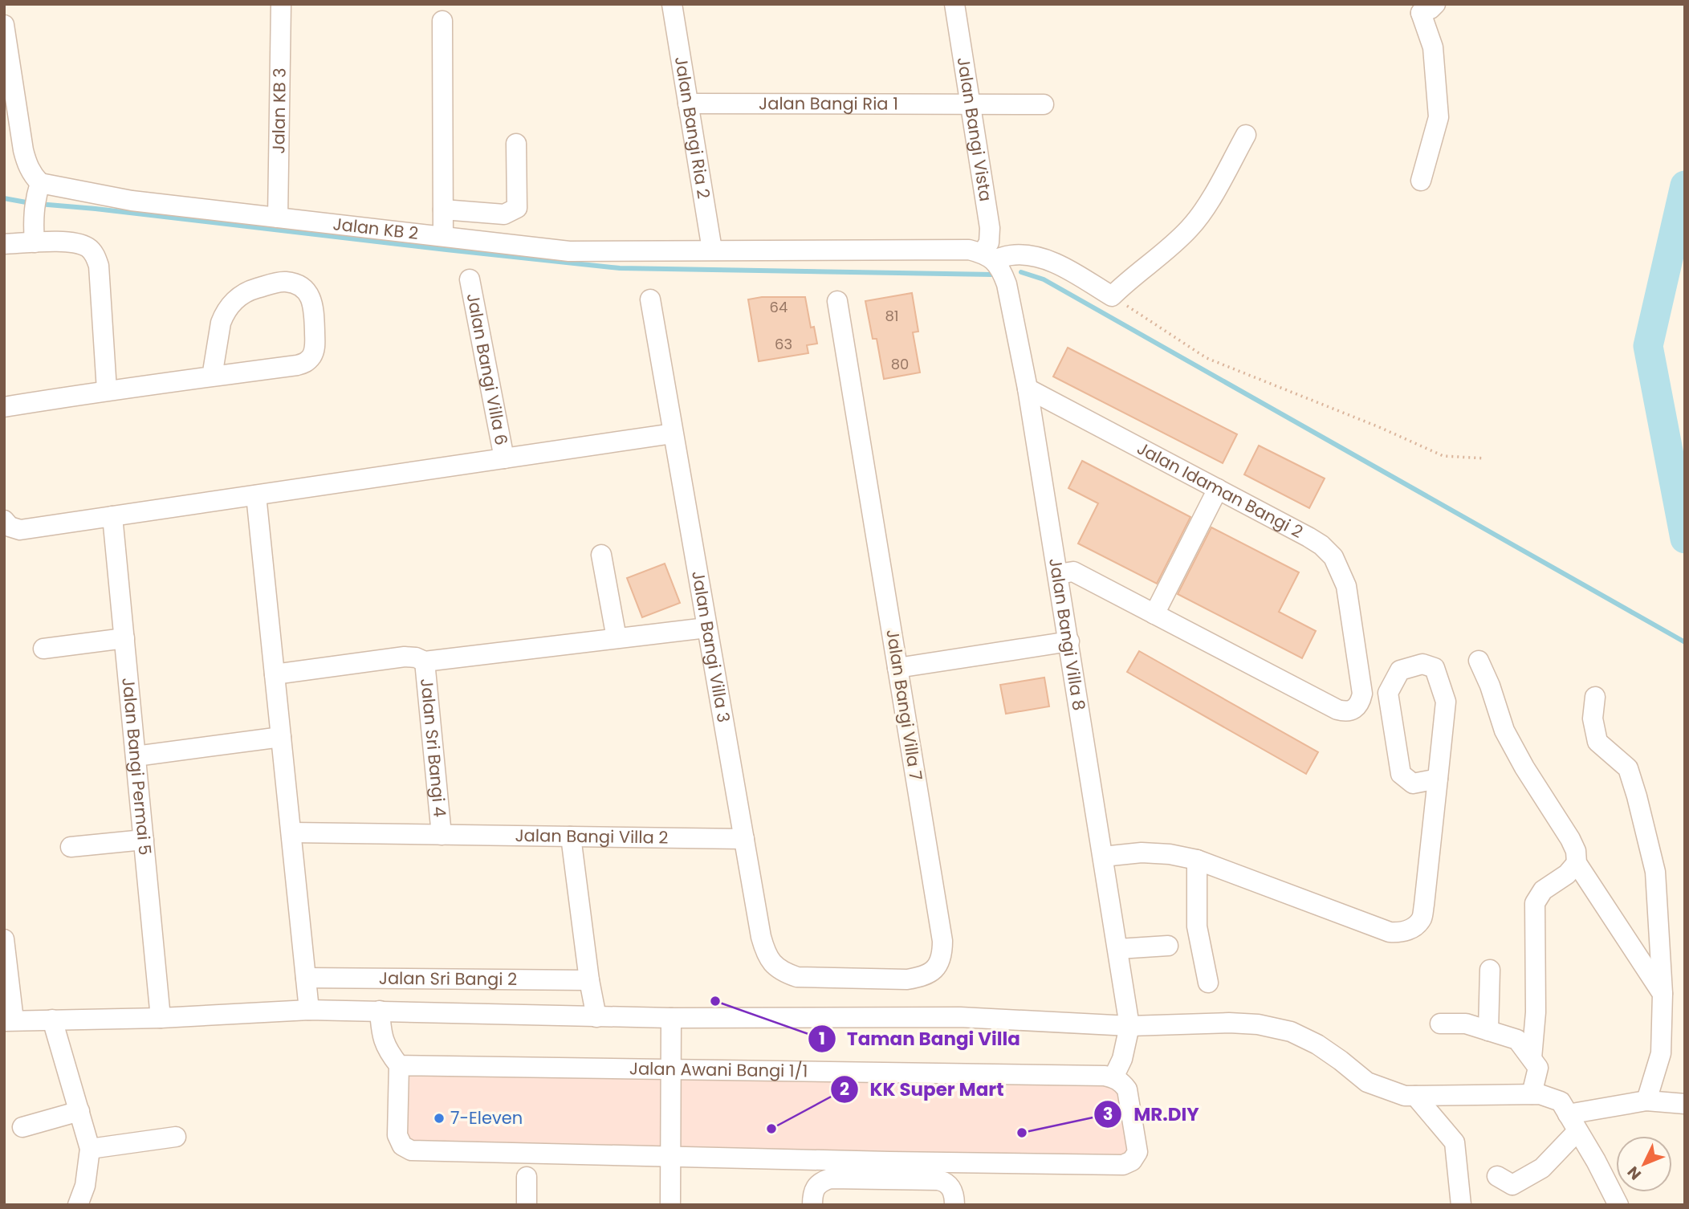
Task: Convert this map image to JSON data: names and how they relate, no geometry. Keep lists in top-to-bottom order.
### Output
{
  "streets": {
    "street": [
      "Jalan Bangi Ria 1",
      "Jalan KB 3",
      "Jalan Bangi Ria 2",
      "Jalan Bangi Vista",
      "Jalan KB 2",
      "Jalan Bangi Villa 6",
      "Jalan Idaman Bangi 2",
      "Jalan Bangi Villa 8",
      "Jalan Bangi Villa 3",
      "Jalan Bangi Villa 7",
      "Jalan Sri Bangi 4",
      "Jalan Bangi Permai 5",
      "Jalan Bangi Villa 2",
      "Jalan Sri Bangi 2",
      "Jalan Awani Bangi 1/1"
    ]
  },
  "crossings": [
    ["Jalan Bangi Ria 1", "Jalan Bangi Ria 2"],
    ["Jalan Bangi Ria 1", "Jalan Bangi Vista"],
    ["Jalan KB 3", "Jalan KB 2"],
    ["Jalan Bangi Ria 2", "Jalan KB 2"],
    ["Jalan Bangi Vista", "Jalan KB 2"],
    ["Jalan Bangi Vista", "Jalan Bangi Villa 8"],
    ["Jalan KB 2", "Jalan Bangi Villa 8"],
    ["Jalan Idaman Bangi 2", "Jalan Bangi Villa 8"],
    ["Jalan Bangi Villa 3", "Jalan Bangi Villa 7"],
    ["Jalan Bangi Villa 3", "Jalan Bangi Villa 2"],
    ["Jalan Sri Bangi 4", "Jalan Bangi Villa 2"]
  ],
  "places": [
    "Taman Bangi Villa",
    "7-Eleven",
    "KK Super Mart",
    "MR.DIY"
  ],
  "house_numbers": [
    "64",
    "81",
    "63",
    "80"
  ],
  "north": "bottom left"
}
